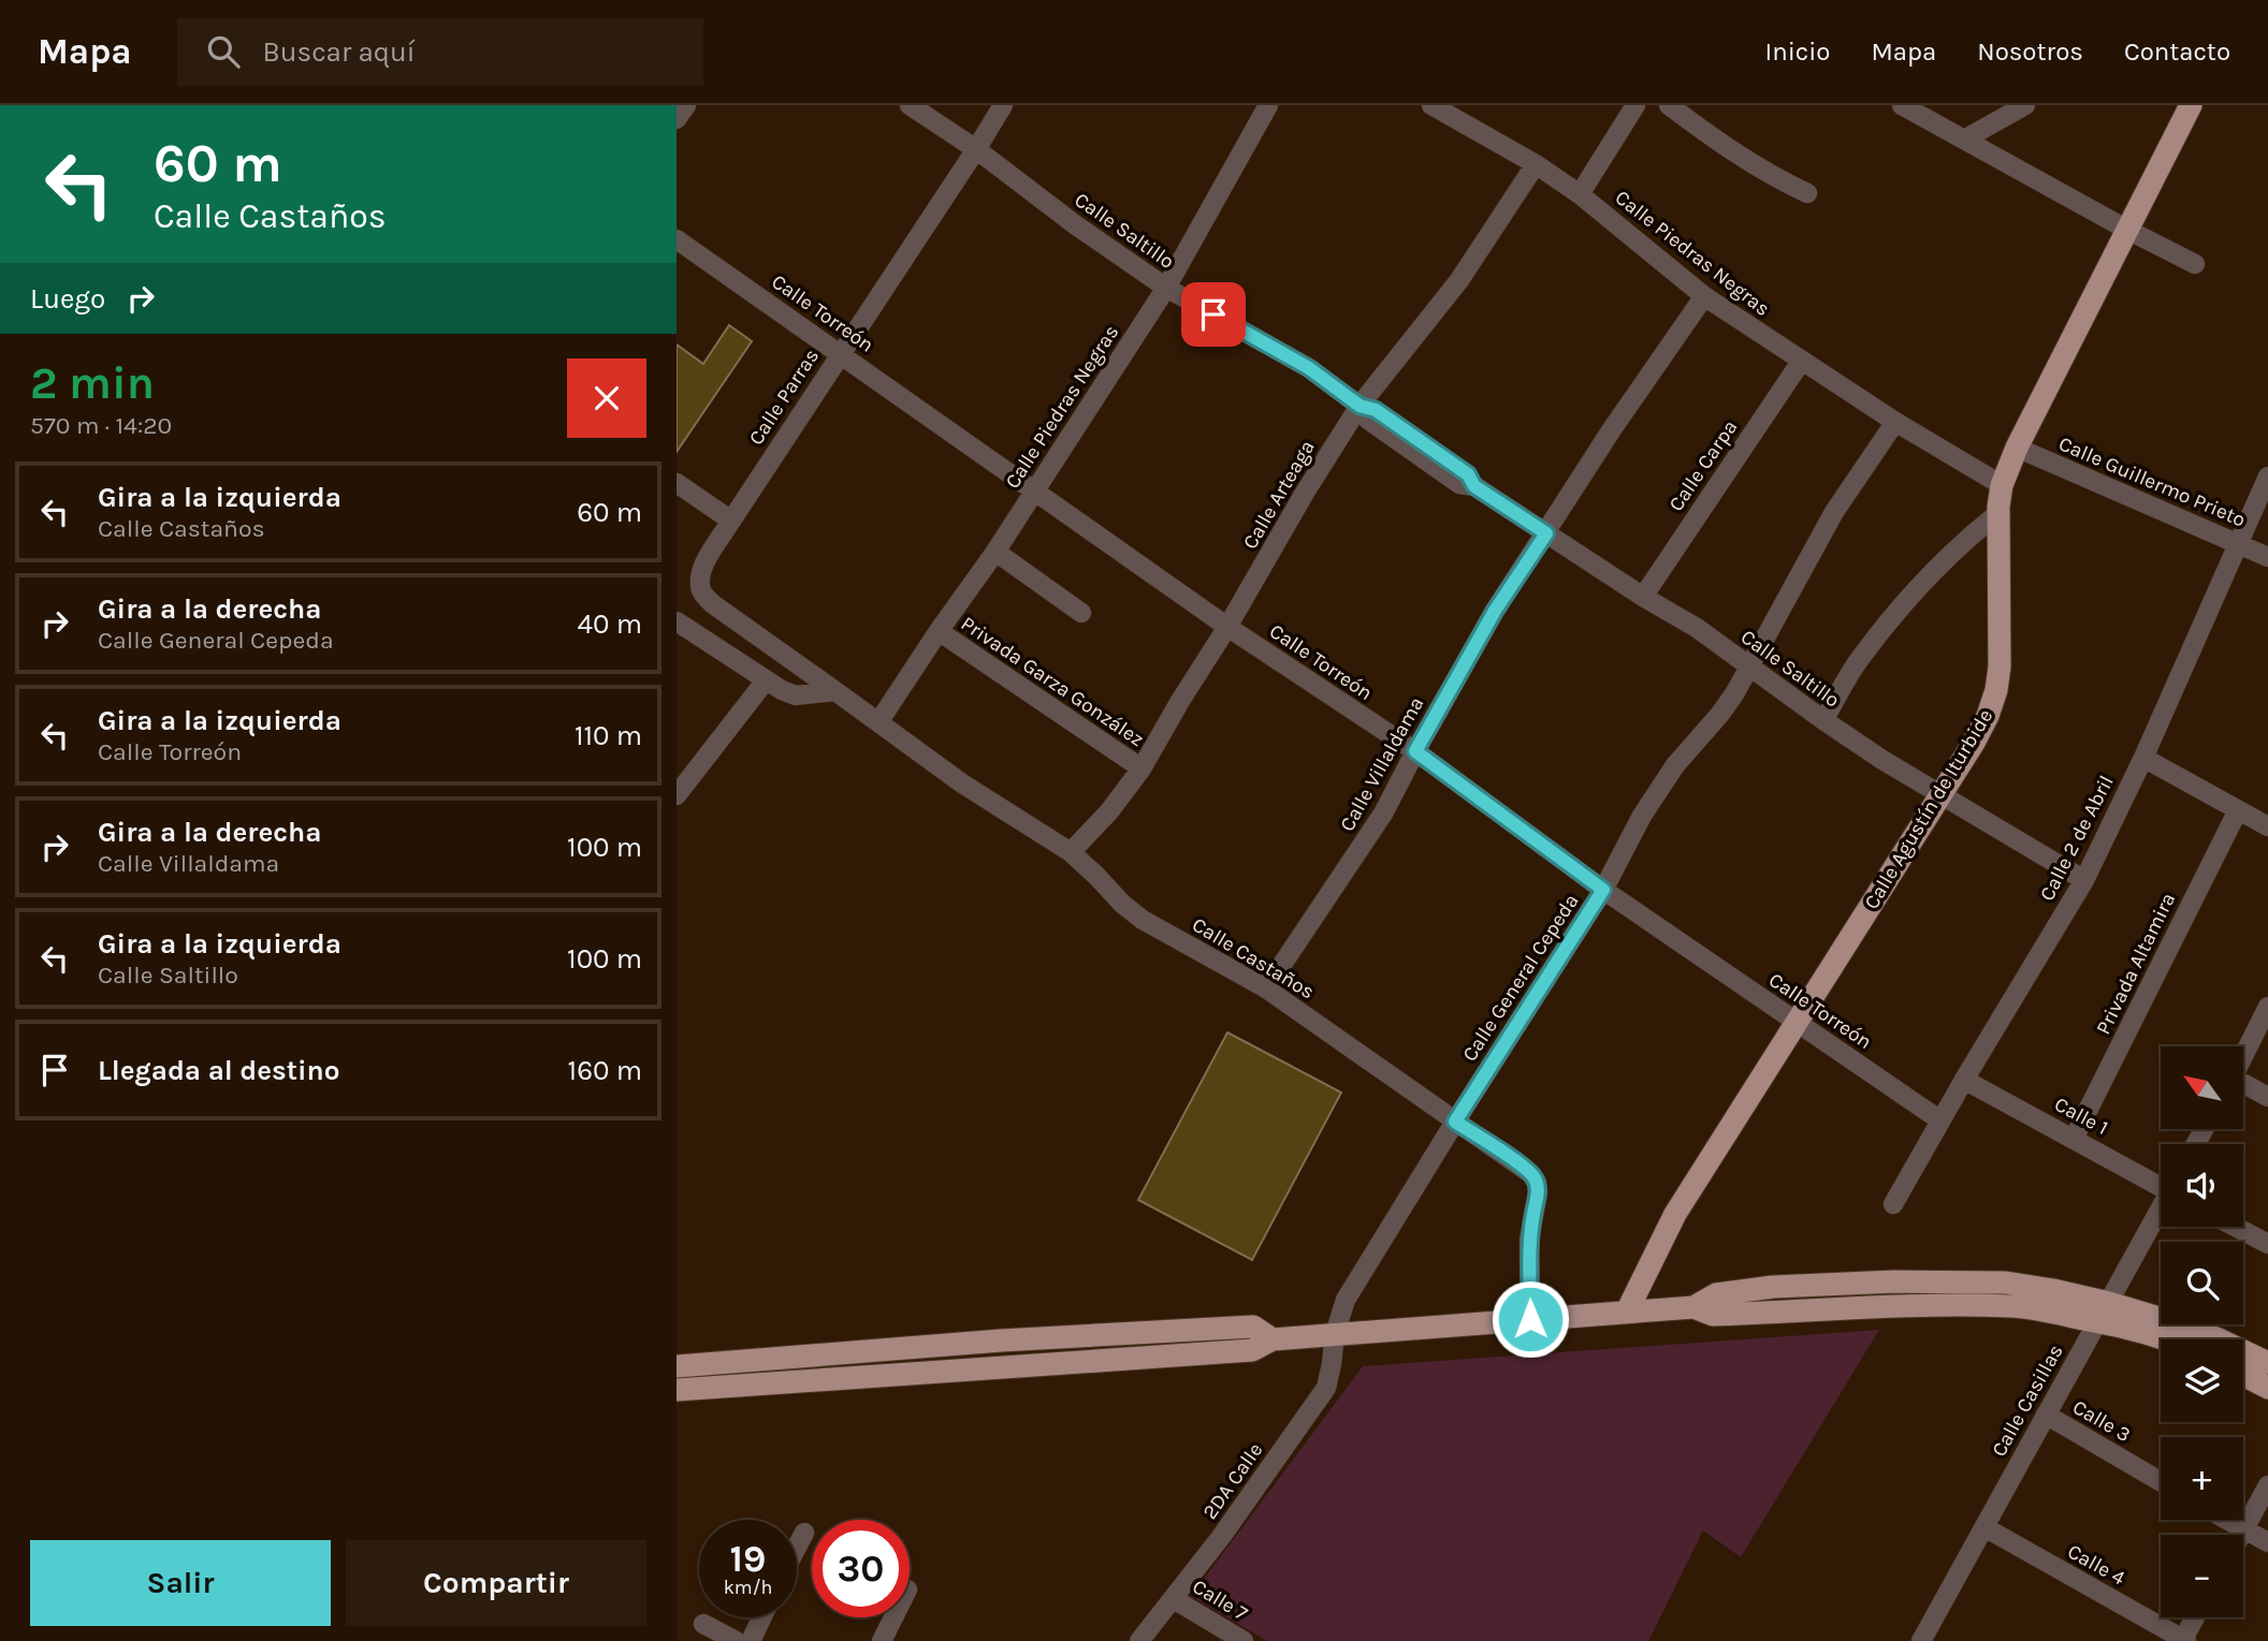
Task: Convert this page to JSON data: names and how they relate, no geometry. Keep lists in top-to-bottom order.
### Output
{
  "streets": {
    "main road": ["Calle Agustín de Iturbide"],
    "street": [
      "Calle Saltillo",
      "Calle Piedras Negras",
      "Calle Torreón",
      "Calle Parras",
      "Calle Carpa",
      "Calle Guillermo Prieto",
      "Calle Arteaga",
      "Privada Garza González",
      "Calle Villaldama",
      "Calle 2 de Abril",
      "Calle Castaños",
      "Privada Altamira",
      "Calle General Cepeda",
      "Calle 1",
      "Calle Casillas",
      "Calle 3",
      "2DA Calle",
      "Calle 4",
      "Calle 7"
    ]
  },
  "crossings": [
    ["Calle Saltillo", "Calle Piedras Negras"],
    ["Calle Saltillo", "Calle Parras"],
    ["Calle Saltillo", "Calle Carpa"],
    ["Calle Saltillo", "Calle Arteaga"],
    ["Calle Saltillo", "Calle Villaldama"],
    ["Calle Saltillo", "Calle Agustín de Iturbide"],
    ["Calle Saltillo", "Calle 2 de Abril"],
    ["Calle Saltillo", "Calle General Cepeda"],
    ["Calle Piedras Negras", "Calle Torreón"],
    ["Calle Piedras Negras", "Calle Carpa"],
    ["Calle Piedras Negras", "Calle Arteaga"],
    ["Calle Piedras Negras", "Privada Garza González"],
    ["Calle Piedras Negras", "Calle Villaldama"],
    ["Calle Piedras Negras", "Calle Agustín de Iturbide"],
    ["Calle Piedras Negras", "Calle Castaños"],
    ["Calle Piedras Negras", "Calle General Cepeda"],
    ["Calle Torreón", "Calle Parras"],
    ["Calle Torreón", "Calle Arteaga"],
    ["Calle Torreón", "Calle Villaldama"],
    ["Calle Torreón", "Calle Agustín de Iturbide"],
    ["Calle Torreón", "Calle 2 de Abril"],
    ["Calle Torreón", "Calle General Cepeda"],
    ["Calle Parras", "Calle Castaños"],
    ["Calle Guillermo Prieto", "Calle Agustín de Iturbide"],
    ["Calle Guillermo Prieto", "Calle 2 de Abril"],
    ["Calle Arteaga", "Privada Garza González"],
    ["Calle Arteaga", "Calle Castaños"],
    ["Calle Villaldama", "Calle Castaños"],
    ["Calle 2 de Abril", "Calle 1"],
    ["Calle Castaños", "Calle General Cepeda"],
    ["Privada Altamira", "Calle 1"],
    ["Calle General Cepeda", "2DA Calle"],
    ["Calle Casillas", "Calle 3"],
    ["Calle Casillas", "Calle 4"],
    ["2DA Calle", "Calle 7"]
  ],
  "north": "top left",
  "page": {
    "header": "Mapa",
    "search": "Buscar aquí",
    "nav": [
      "Inicio",
      "Mapa",
      "Nosotros",
      "Contacto"
    ],
    "turn": ["60 m", "Calle Castaños"],
    "then": "Luego",
    "heading": ["2 min", "570 m · 14:20"],
    "list": [
      {
        "name": "Gira a la izquierda",
        "note": "Calle Castaños",
        "value": "60 m"
      },
      {
        "name": "Gira a la derecha",
        "note": "Calle General Cepeda",
        "value": "40 m"
      },
      {
        "name": "Gira a la izquierda",
        "note": "Calle Torreón",
        "value": "110 m"
      },
      {
        "name": "Gira a la derecha",
        "note": "Calle Villaldama",
        "value": "100 m"
      },
      {
        "name": "Gira a la izquierda",
        "note": "Calle Saltillo",
        "value": "100 m"
      },
      {
        "name": "Llegada al destino",
        "value": "160 m"
      }
    ],
    "map_buttons": ["+", "−"],
    "speed": "19 km/h",
    "limit": "30",
    "buttons": ["Salir", "Compartir"]
  }
}
